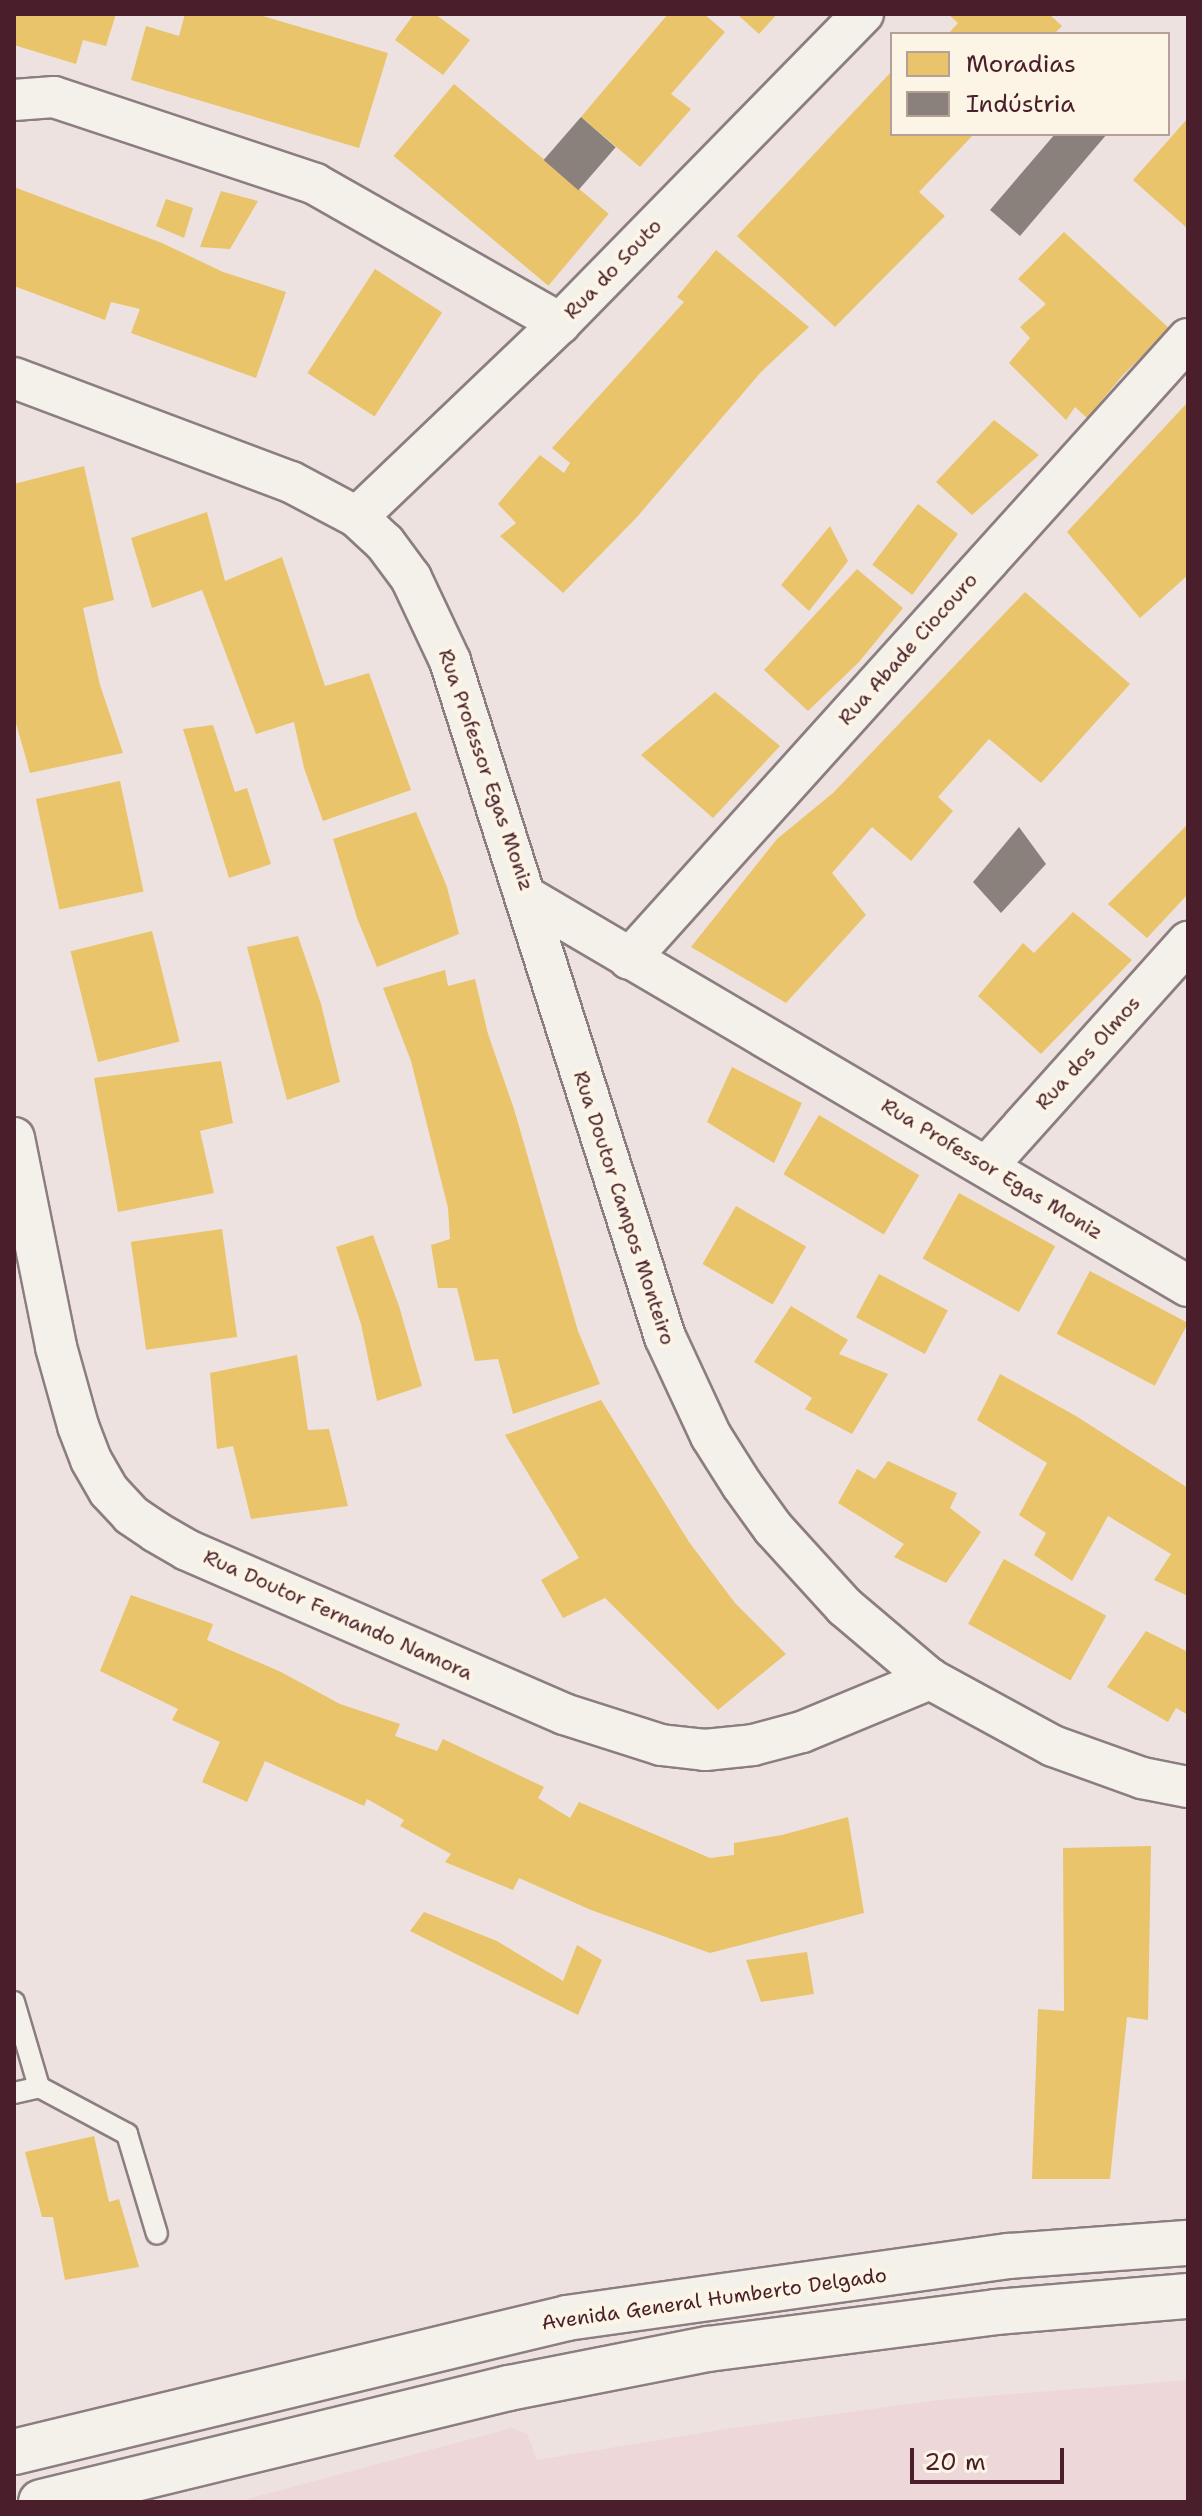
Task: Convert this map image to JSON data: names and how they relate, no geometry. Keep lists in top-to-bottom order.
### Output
{
  "streets": {
    "main road": ["Avenida General Humberto Delgado"],
    "street": [
      "Rua do Souto",
      "Rua Abade Ciocouro",
      "Rua Professor Egas Moniz",
      "Rua dos Olmos",
      "Rua Doutor Campos Monteiro",
      "Rua Doutor Fernando Namora"
    ]
  },
  "crossings": [
    ["Rua do Souto", "Rua Professor Egas Moniz"],
    ["Rua Abade Ciocouro", "Rua Professor Egas Moniz"],
    ["Rua Professor Egas Moniz", "Rua dos Olmos"],
    ["Rua Professor Egas Moniz", "Rua Doutor Campos Monteiro"],
    ["Rua Doutor Campos Monteiro", "Rua Doutor Fernando Namora"]
  ],
  "legend": ["Moradias", "Indústria"],
  "scale_bar": "20 m"
}
